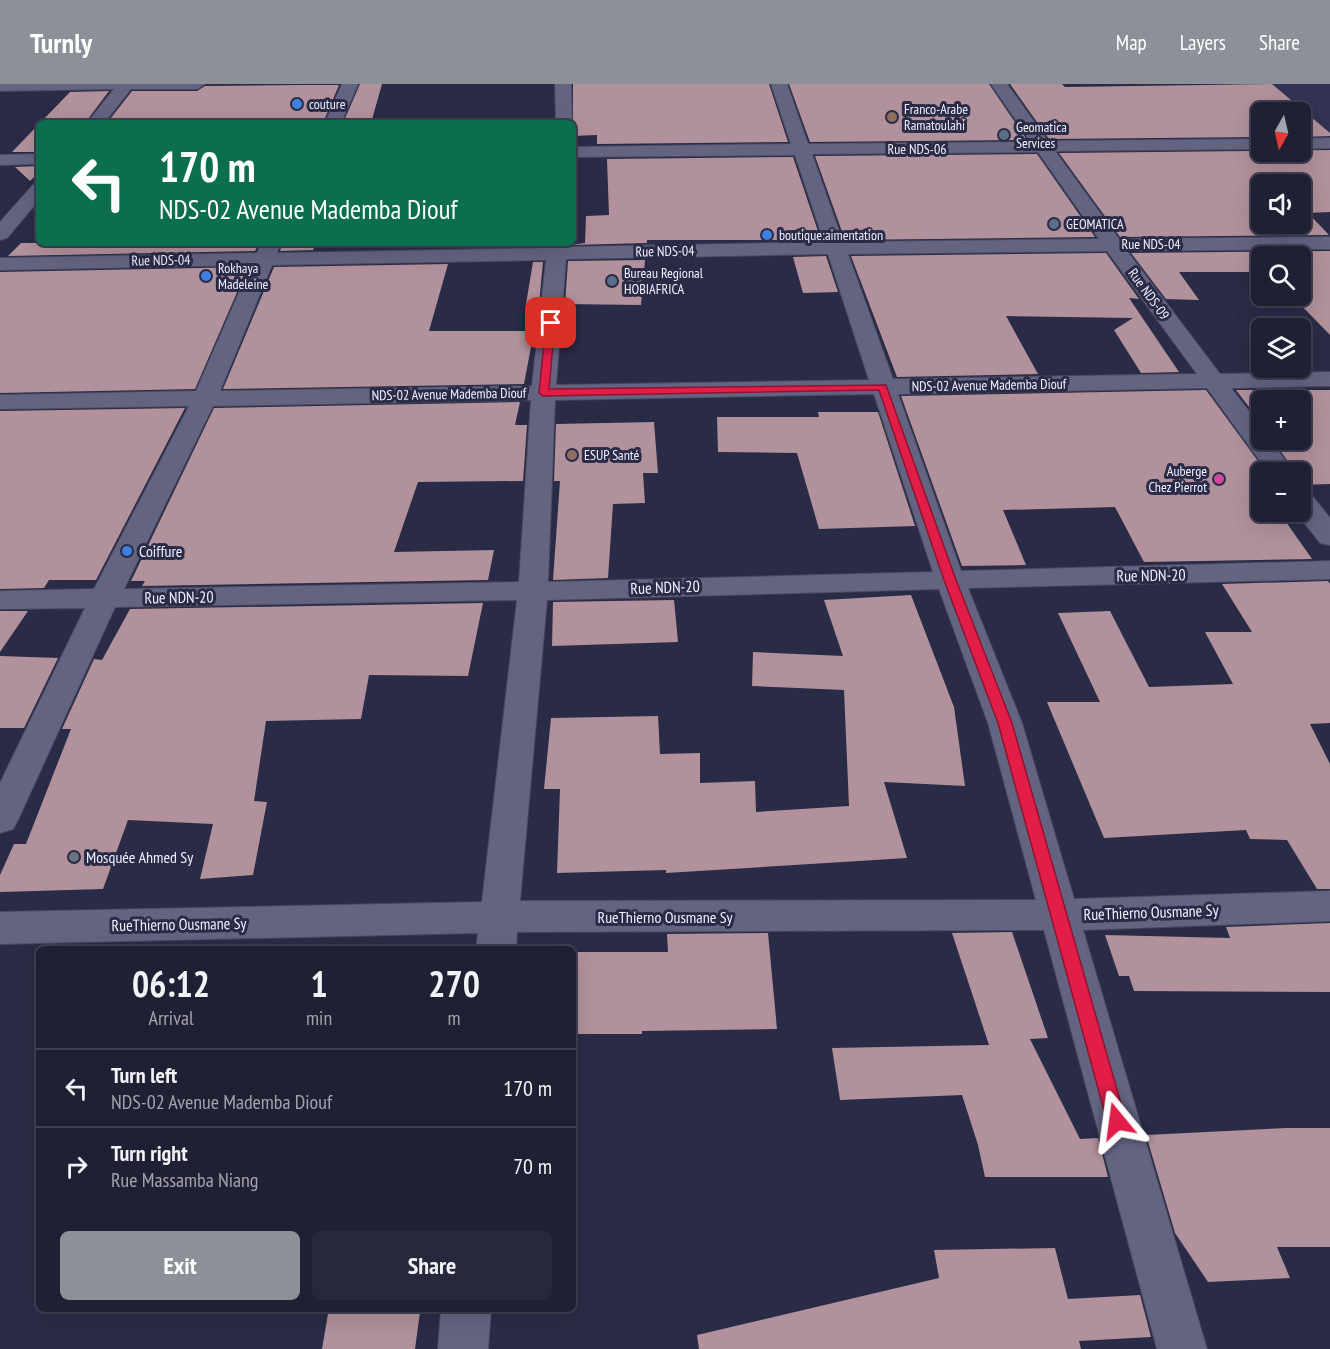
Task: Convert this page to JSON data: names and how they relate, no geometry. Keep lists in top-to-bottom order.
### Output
{
  "streets": {
    "street": [
      "Rue NDS-06",
      "Rue NDS-04",
      "Rue NDS-09",
      "NDS-02 Avenue Mademba Diouf",
      "Rue NDN-20",
      "RueThierno Ousmane Sy"
    ]
  },
  "crossings": [
    ["Rue NDS-06", "Rue NDS-09"],
    ["Rue NDS-04", "Rue NDS-09"],
    ["Rue NDS-09", "NDS-02 Avenue Mademba Diouf"]
  ],
  "places": [
    "couture",
    "Franco-Arabe Ramatoulahi",
    "Geomatica Services",
    "GEOMATICA",
    "boutique:aimentation",
    "Rokhaya Madeleine",
    "Bureau Regional HOBIAFRICA",
    "ESUP Santé",
    "Auberge Chez Pierrot",
    "Coiffure",
    "Mosquée Ahmed Sy"
  ],
  "north": "bottom",
  "page": {
    "header": "Turnly",
    "nav": ["Map", "Layers", "Share"],
    "map_buttons": ["+", "−"],
    "turn": ["170 m", "NDS-02 Avenue Mademba Diouf"],
    "eta": [
      "06:12",
      "Arrival",
      "1",
      "min",
      "270",
      "m"
    ],
    "list": [
      {
        "name": "Turn left",
        "note": "NDS-02 Avenue Mademba Diouf",
        "value": "170 m"
      },
      {
        "name": "Turn right",
        "note": "Rue Massamba Niang",
        "value": "70 m"
      }
    ],
    "buttons": ["Exit", "Share"]
  }
}
